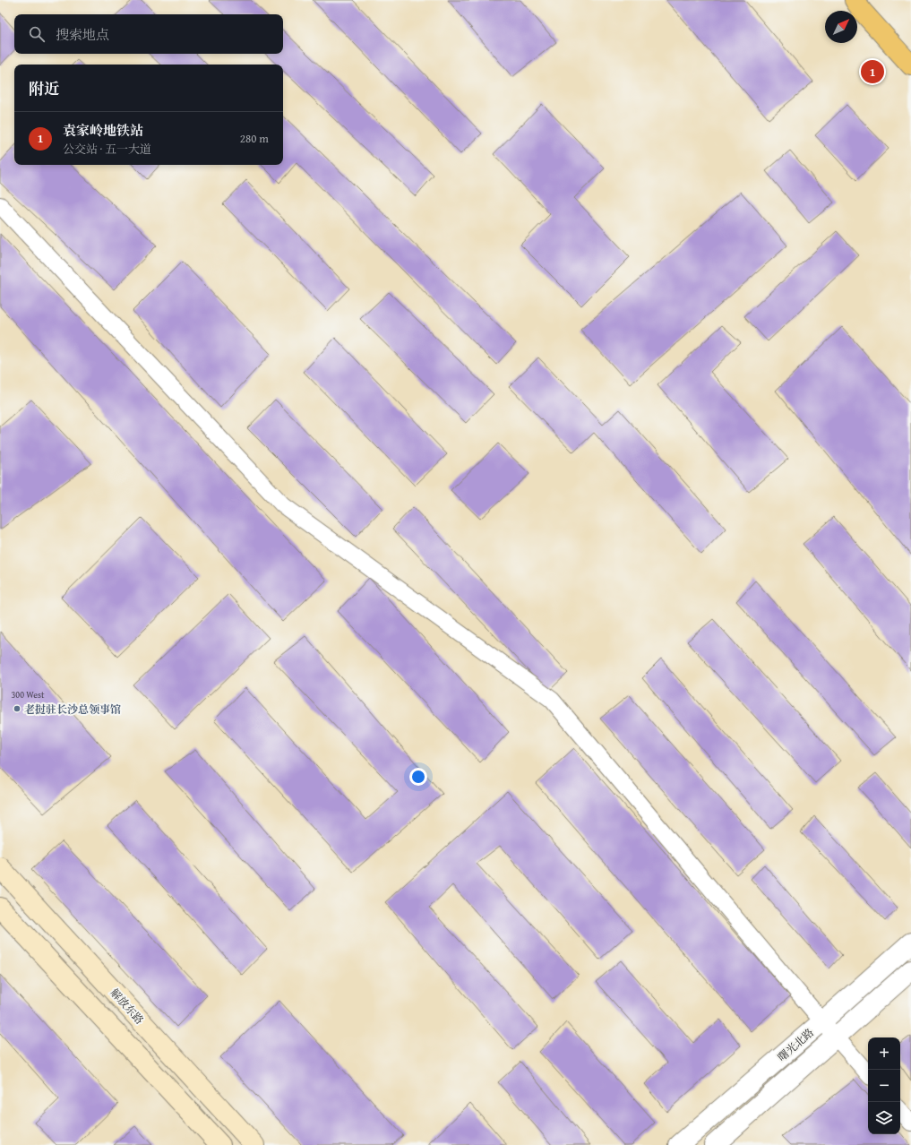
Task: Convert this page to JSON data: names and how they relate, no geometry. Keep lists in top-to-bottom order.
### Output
{
  "streets": {
    "main road": ["解放东路"],
    "street": ["曙光北路"]
  },
  "places": ["老挝驻长沙总领事馆"],
  "house_numbers": ["300 West"],
  "north": "top right",
  "page": {
    "search": "搜索地点",
    "pins": "1",
    "heading": "附近",
    "list": [
      {
        "mark": "1",
        "name": "袁家岭地铁站",
        "note": "公交站 · 五一大道",
        "value": "280 m"
      }
    ],
    "map_buttons": ["+", "−"]
  }
}
